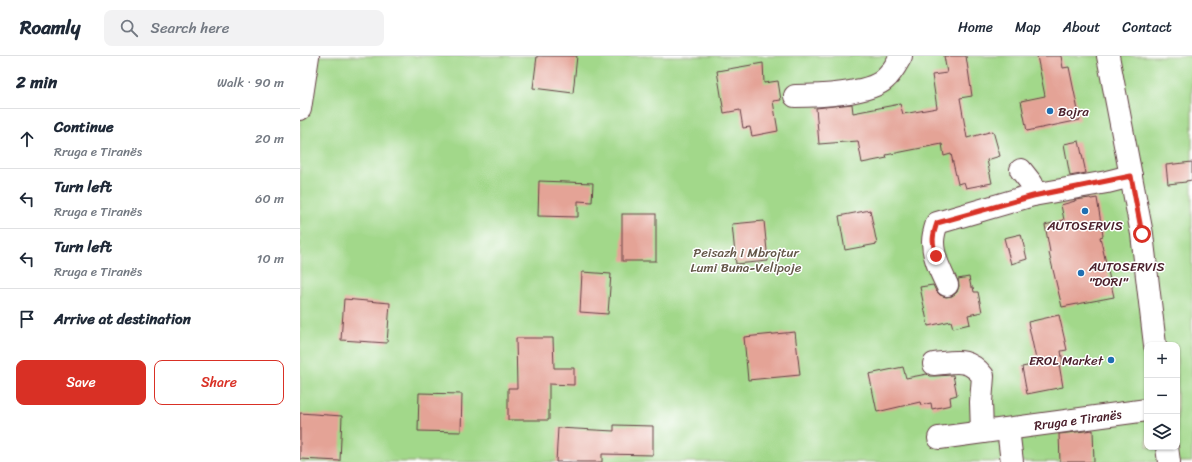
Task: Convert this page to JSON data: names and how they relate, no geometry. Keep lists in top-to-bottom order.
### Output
{
  "streets": {
    "street": ["Rruga e Tiranës"]
  },
  "parks": ["Peisazh i Mbrojtur Lumi Buna-Velipoje"],
  "places": [
    "Bojra",
    "AUTOSERVIS",
    "AUTOSERVIS \"DORI\"",
    "EROL Market"
  ],
  "page": {
    "header": "Roamly",
    "search": "Search here",
    "nav": [
      "Home",
      "Map",
      "About",
      "Contact"
    ],
    "heading": ["2 min", "Walk · 90 m"],
    "list": [
      ["Continue", "Rruga e Tiranës", "20 m"],
      ["Turn left", "Rruga e Tiranës", "60 m"],
      ["Turn left", "Rruga e Tiranës", "10 m"],
      "Arrive at destination"
    ],
    "map_buttons": ["+", "−"],
    "buttons": ["Save", "Share"]
  }
}
